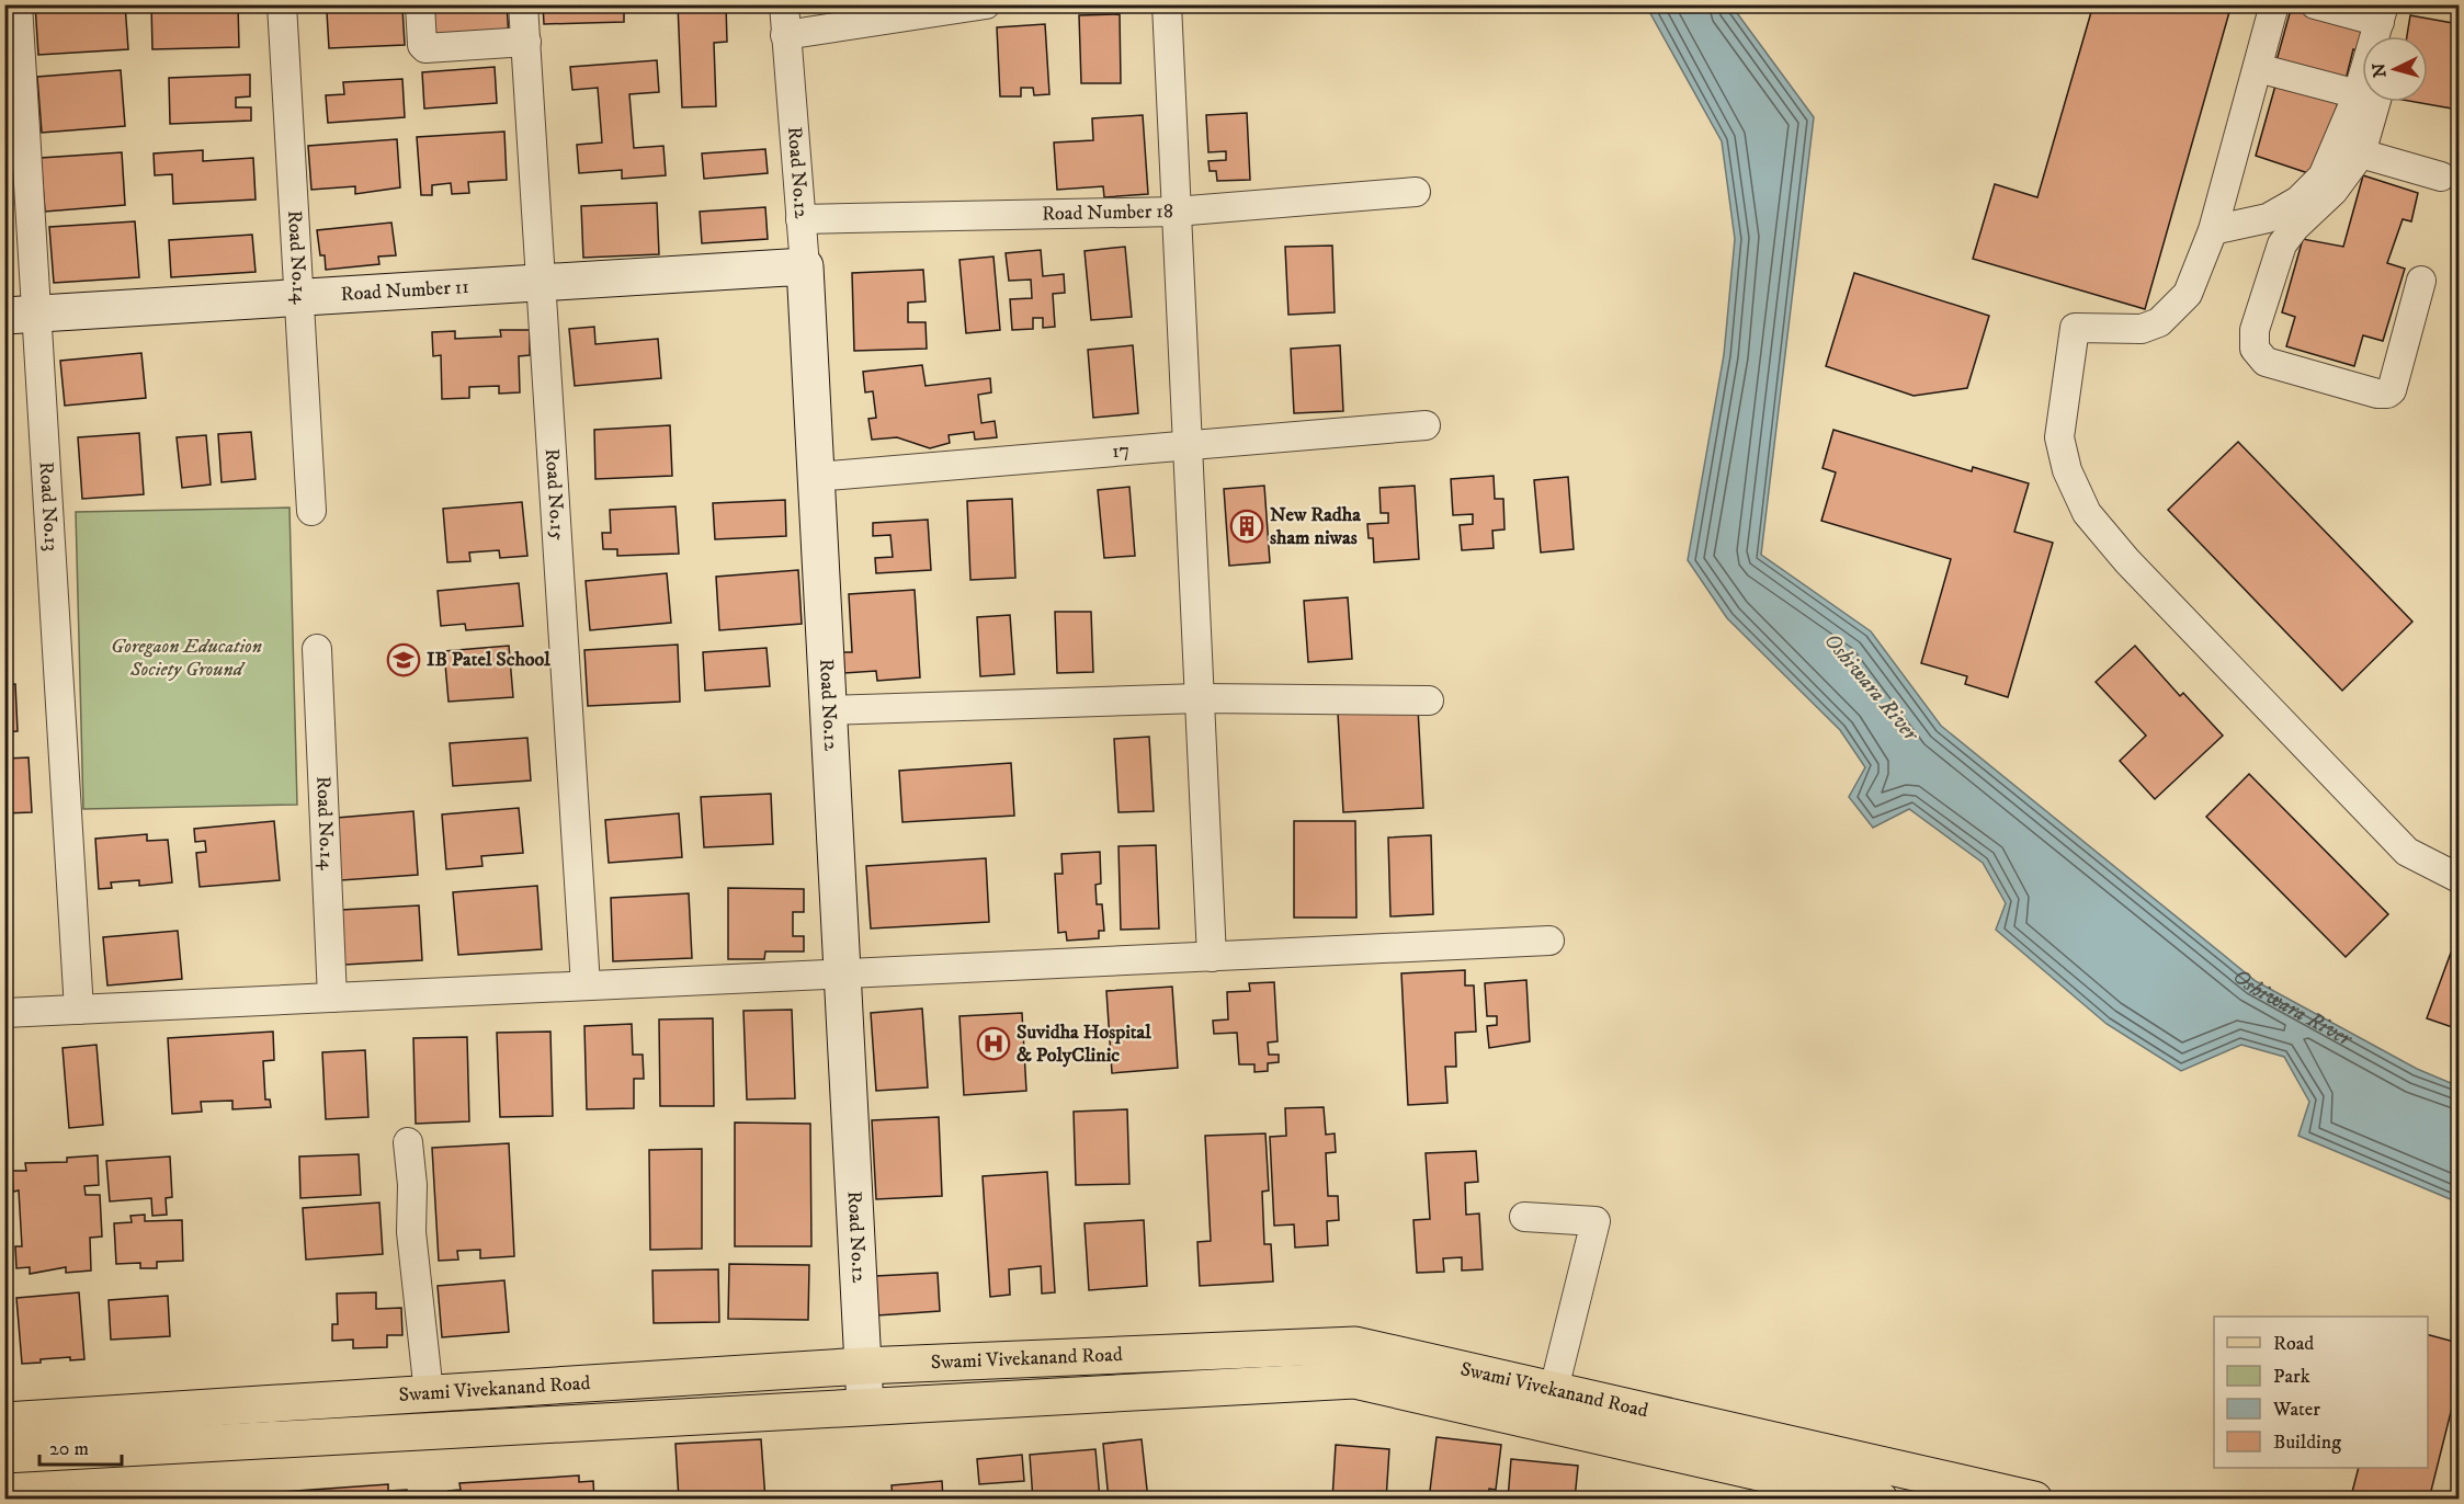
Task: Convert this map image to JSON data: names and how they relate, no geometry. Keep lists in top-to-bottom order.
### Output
{
  "streets": {
    "main road": ["Swami Vivekanand Road"],
    "street": [
      "Road No.12",
      "Road Number 18",
      "Road No.14",
      "Road Number 11",
      "17",
      "Road No.15",
      "Road No.13"
    ]
  },
  "crossings": [
    ["Road No.12", "Road Number 18"],
    ["Road No.12", "Road Number 11"],
    ["Road No.12", "17"],
    ["Road No.12", "Swami Vivekanand Road"],
    ["Road No.14", "Road Number 11"],
    ["Road Number 11", "Road No.15"],
    ["Road Number 11", "Road No.13"]
  ],
  "water": ["Oshiwara River"],
  "parks": ["Goregaon Education Society Ground"],
  "places": {
    "building": ["New Radha sham niwas"],
    "school or university": ["IB Patel School"],
    "hospital": ["Suvidha Hospital & PolyClinic"]
  },
  "legend": [
    "Road",
    "Park",
    "Water",
    "Building"
  ],
  "scale_bar": "20 m",
  "north": "left"
}
